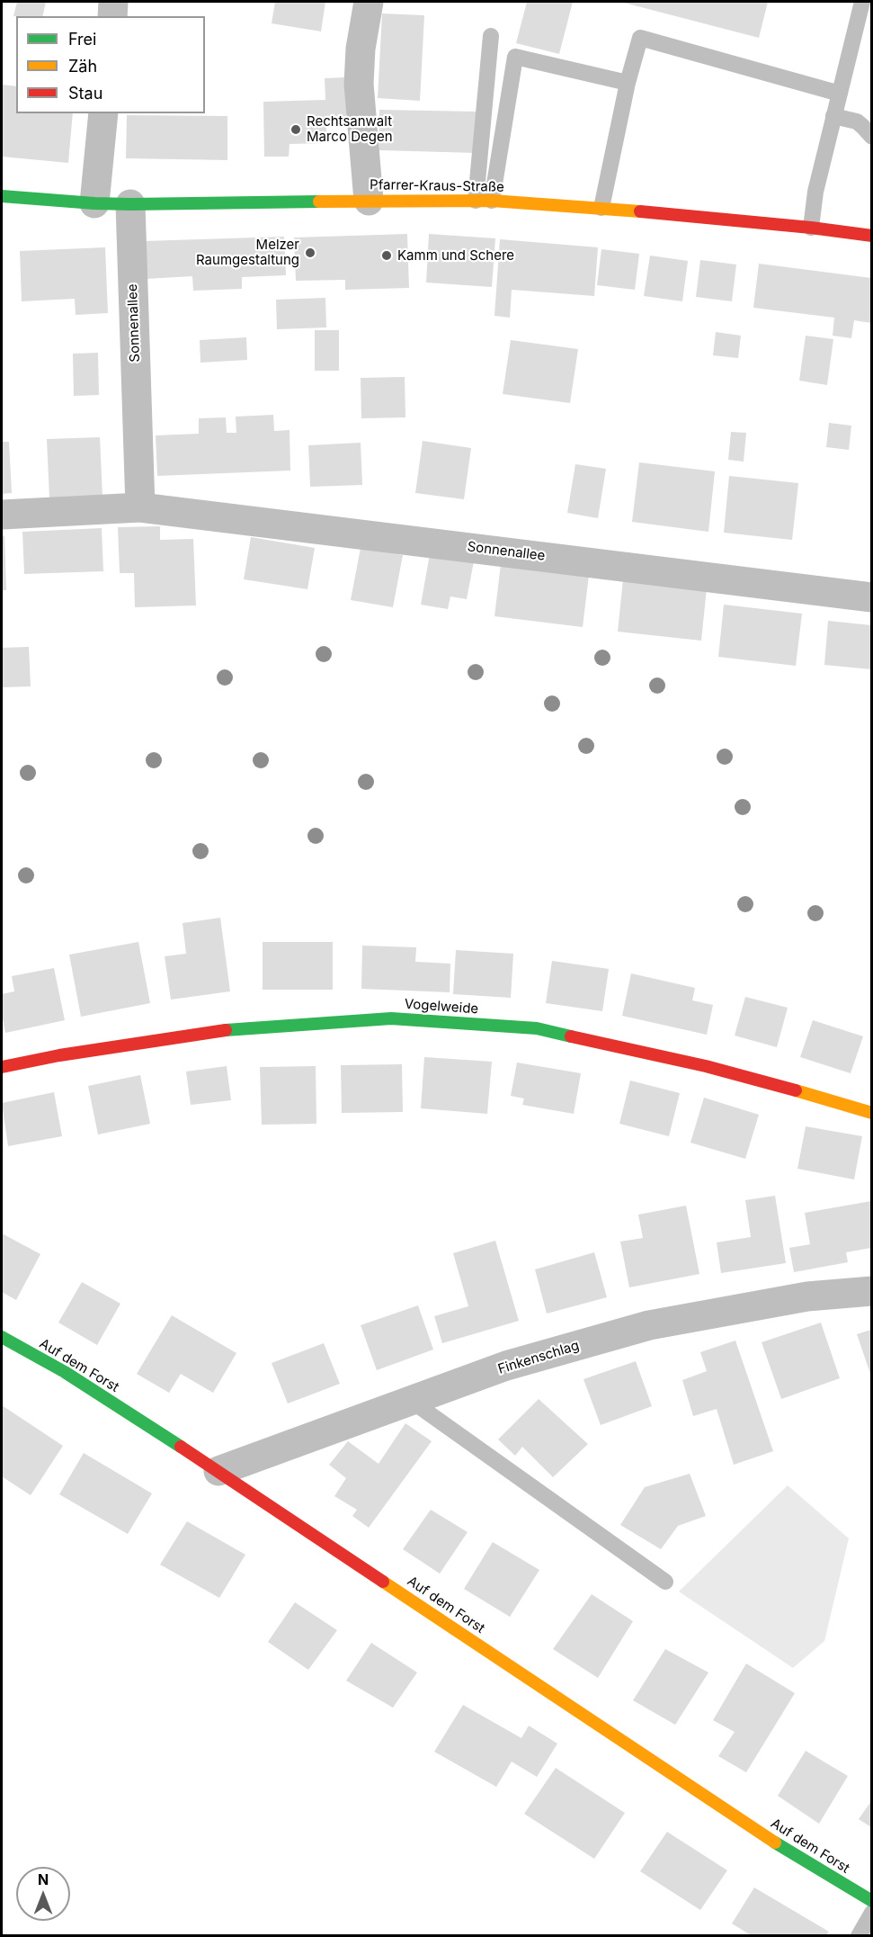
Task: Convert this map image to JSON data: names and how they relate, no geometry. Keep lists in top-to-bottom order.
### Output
{
  "streets": {
    "street": [
      "Pfarrer-Kraus-Straße",
      "Sonnenallee",
      "Vogelweide",
      "Finkenschlag",
      "Auf dem Forst"
    ]
  },
  "crossings": [
    ["Pfarrer-Kraus-Straße", "Sonnenallee"],
    ["Finkenschlag", "Auf dem Forst"]
  ],
  "places": ["Rechtsanwalt Marco Degen", "Melzer Raumgestaltung", "Kamm und Schere"],
  "legend": ["Frei", "Zäh", "Stau"],
  "north": "top"
}
